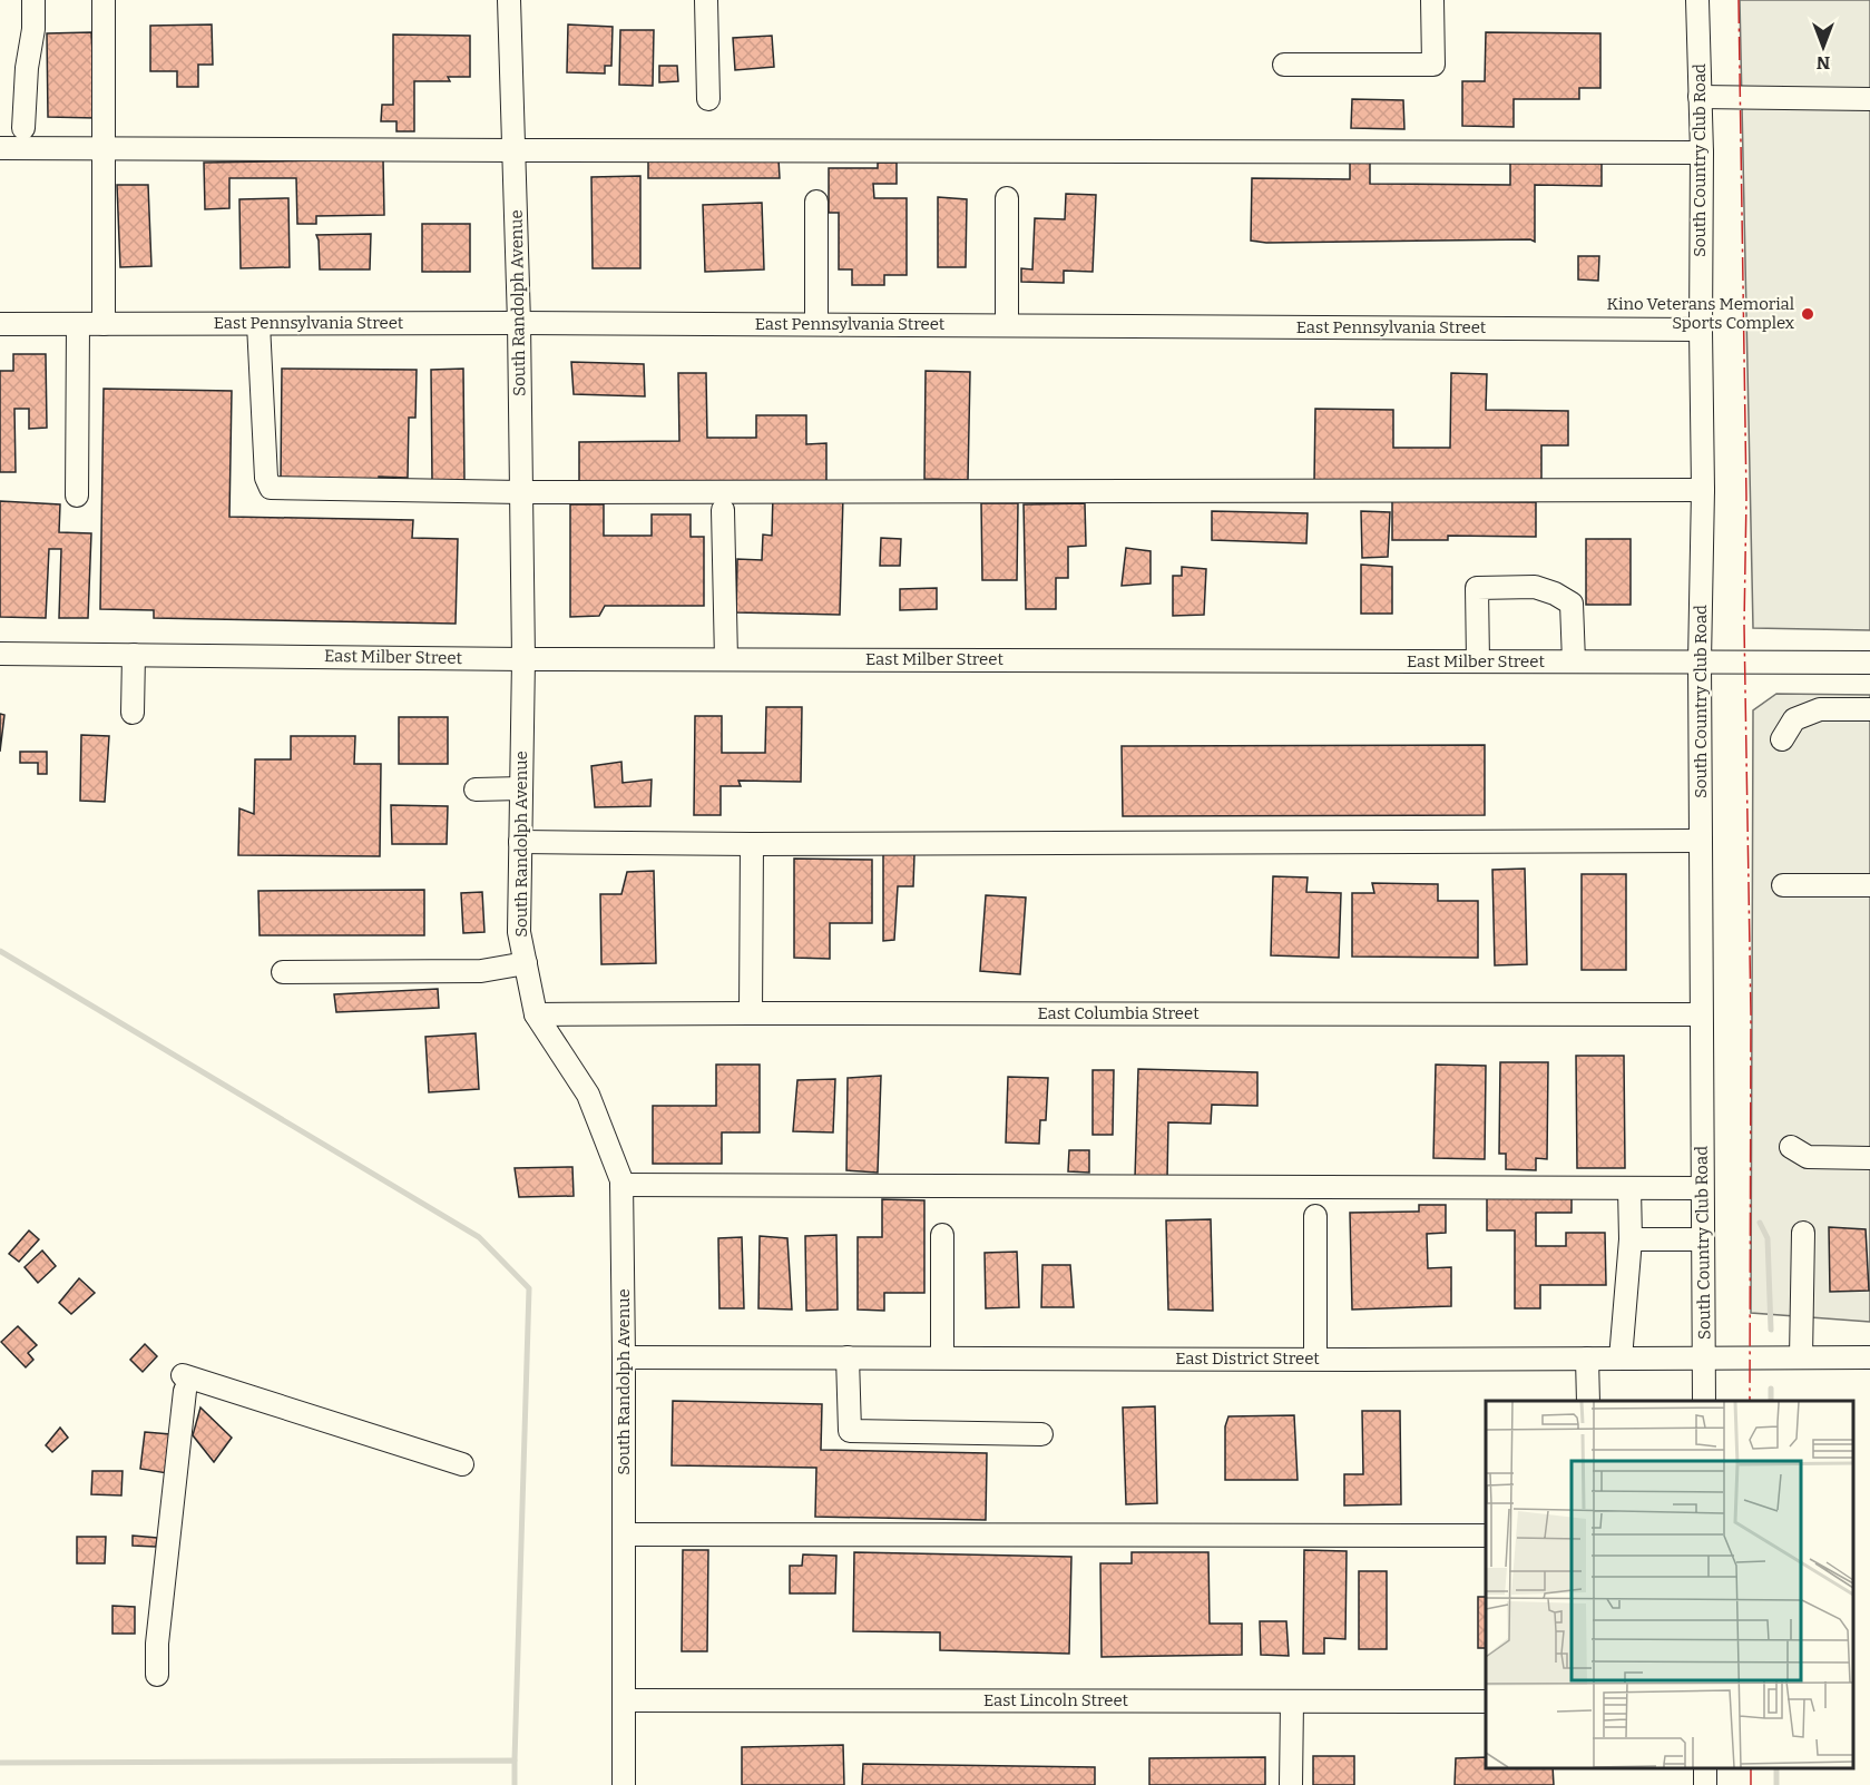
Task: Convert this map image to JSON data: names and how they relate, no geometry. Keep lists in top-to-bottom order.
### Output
{
  "streets": {
    "street": [
      "South Country Club Road",
      "South Randolph Avenue",
      "East Pennsylvania Street",
      "East Milber Street",
      "East Columbia Street",
      "East District Street",
      "East Lincoln Street"
    ]
  },
  "crossings": [
    ["South Country Club Road", "East Pennsylvania Street"],
    ["South Country Club Road", "East Milber Street"],
    ["South Country Club Road", "East Columbia Street"],
    ["South Country Club Road", "East District Street"],
    ["South Randolph Avenue", "East Pennsylvania Street"],
    ["South Randolph Avenue", "East Milber Street"],
    ["South Randolph Avenue", "East Columbia Street"],
    ["South Randolph Avenue", "East District Street"],
    ["South Randolph Avenue", "East Lincoln Street"]
  ],
  "places": ["Kino Veterans Memorial Sports Complex"],
  "north": "bottom"
}
